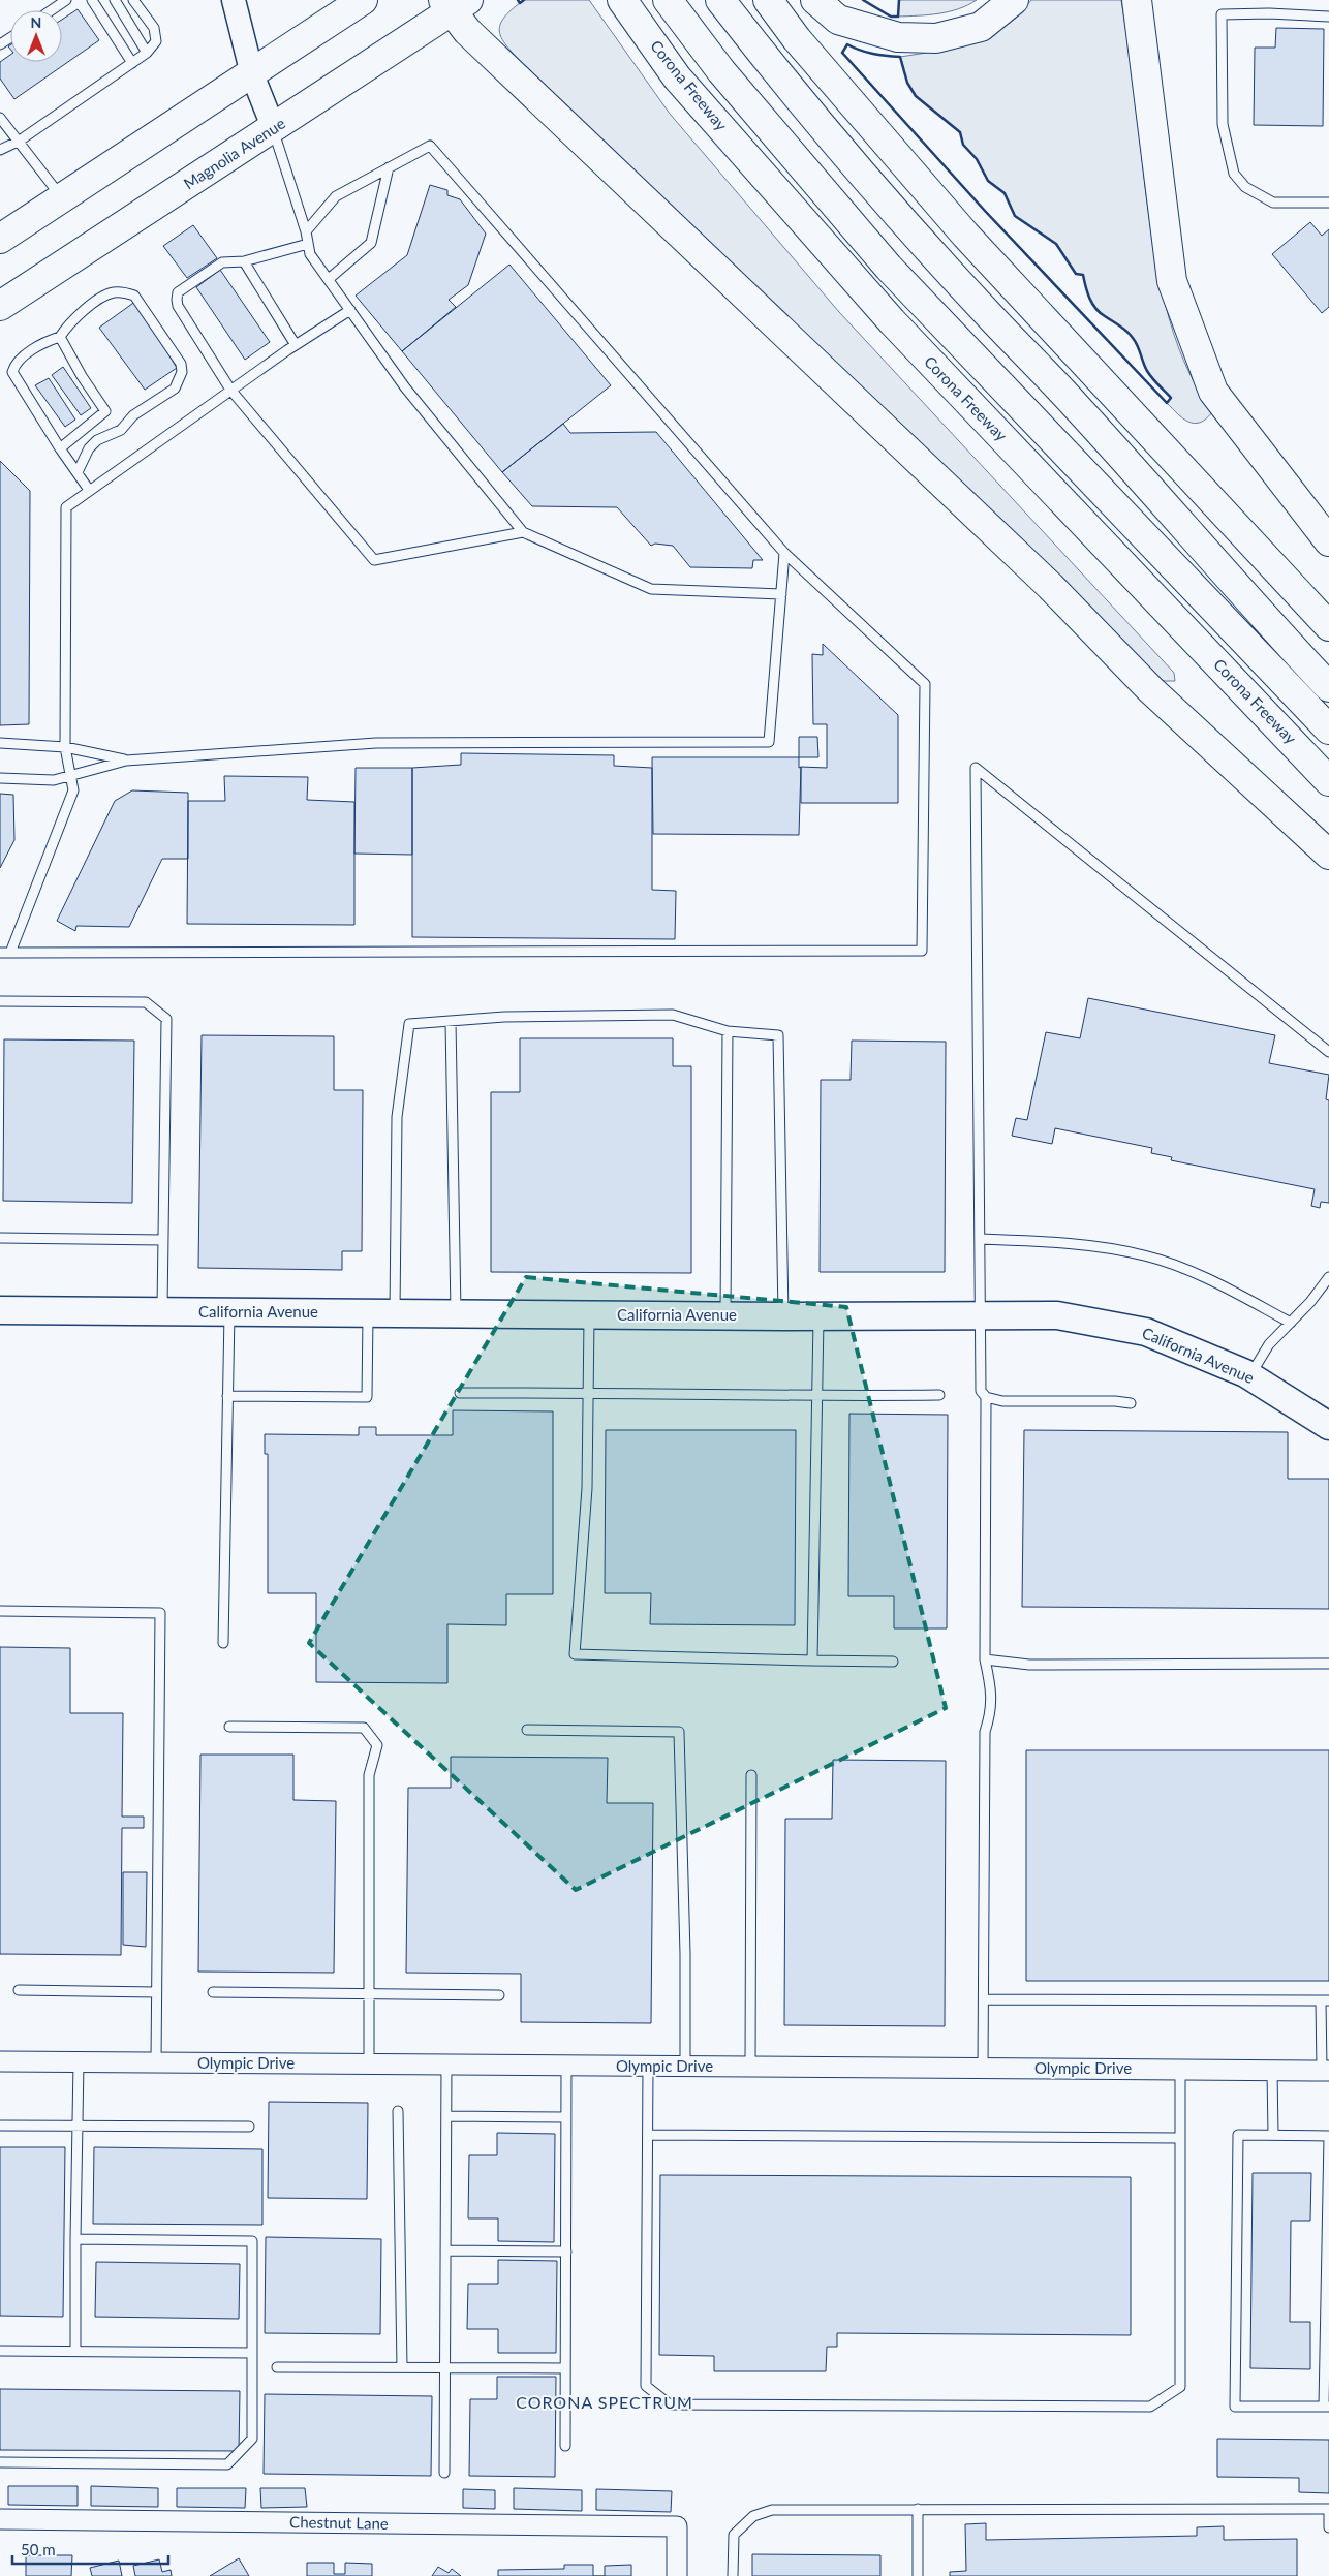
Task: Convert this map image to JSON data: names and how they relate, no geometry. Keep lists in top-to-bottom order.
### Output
{
  "streets": {
    "main road": ["Corona Freeway", "Magnolia Avenue", "California Avenue"],
    "street": ["Olympic Drive", "Chestnut Lane"]
  },
  "districts": ["CORONA SPECTRUM"],
  "scale_bar": "50 m",
  "north": "top"
}
